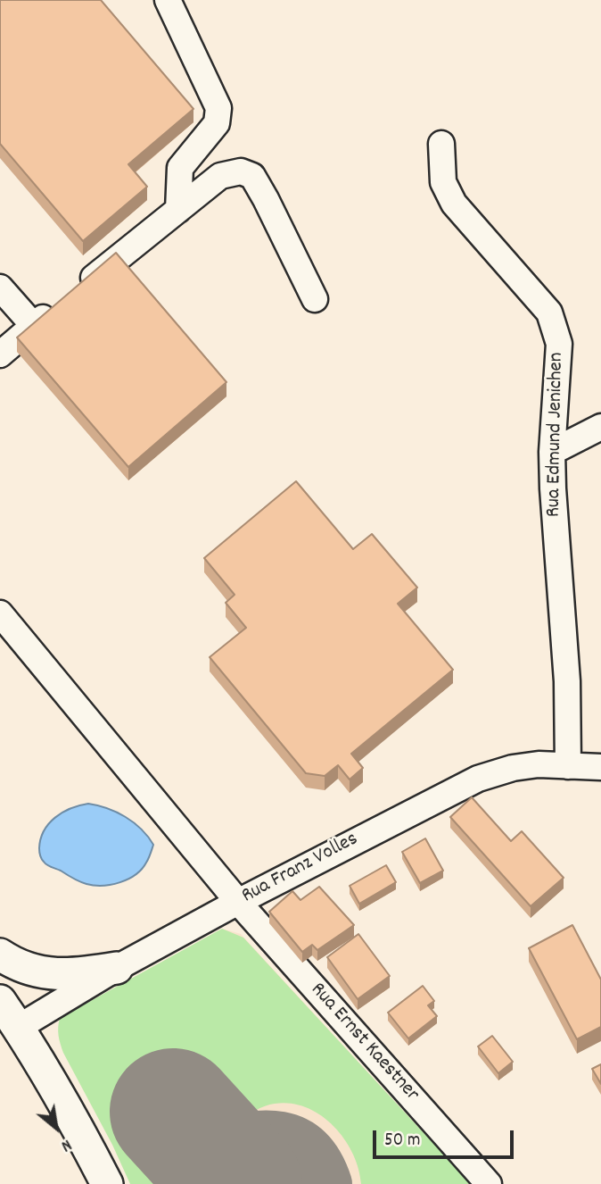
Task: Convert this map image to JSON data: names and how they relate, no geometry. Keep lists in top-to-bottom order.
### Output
{
  "streets": {
    "street": ["Rua Edmund Jenichen", "Rua Franz Volles", "Rua Ernst Kaestner"]
  },
  "crossings": [
    ["Rua Edmund Jenichen", "Rua Franz Volles"],
    ["Rua Franz Volles", "Rua Ernst Kaestner"]
  ],
  "scale_bar": "50 m",
  "north": "bottom right"
}
